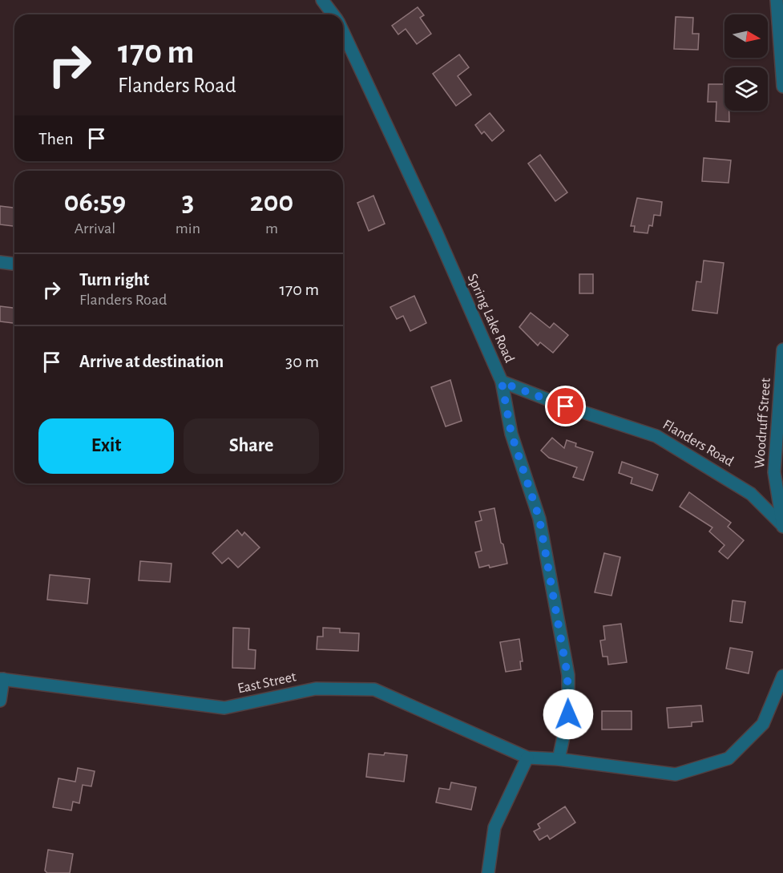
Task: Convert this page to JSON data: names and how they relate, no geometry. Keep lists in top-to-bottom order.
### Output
{
  "streets": {
    "street": [
      "Spring Lake Road",
      "Woodruff Street",
      "Flanders Road",
      "East Street"
    ]
  },
  "crossings": [
    ["Spring Lake Road", "Flanders Road"],
    ["Woodruff Street", "Flanders Road"]
  ],
  "north": "right",
  "page": {
    "turn": ["170 m", "Flanders Road"],
    "then": "Then",
    "eta": [
      "06:59",
      "Arrival",
      "3",
      "min",
      "200",
      "m"
    ],
    "list": [
      {
        "name": "Turn right",
        "note": "Flanders Road",
        "value": "170 m"
      },
      {
        "name": "Arrive at destination",
        "value": "30 m"
      }
    ],
    "buttons": ["Exit", "Share"]
  }
}
